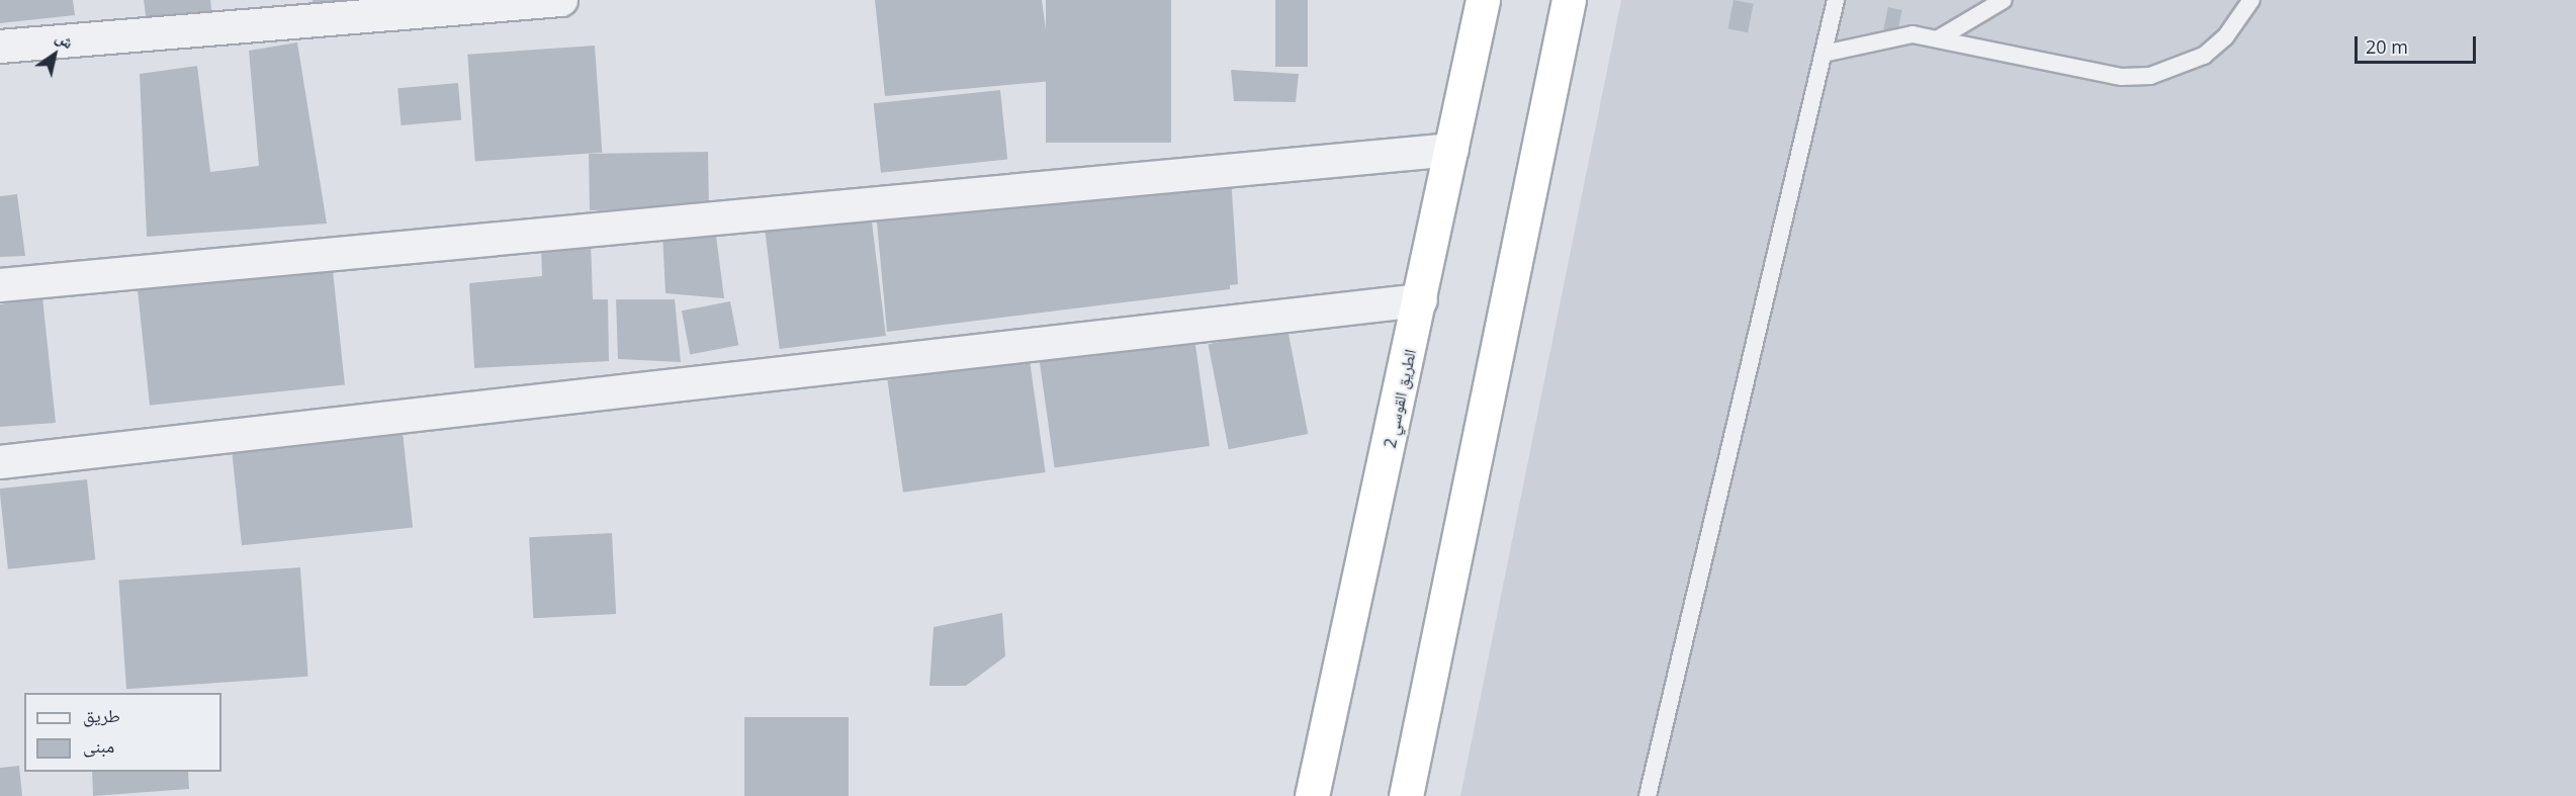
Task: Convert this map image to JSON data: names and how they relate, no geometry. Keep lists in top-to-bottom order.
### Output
{
  "streets": {
    "highway": ["الطريق القوسي 2"]
  },
  "legend": ["طريق", "مبنى"],
  "scale_bar": "20 m",
  "north": "top right"
}
